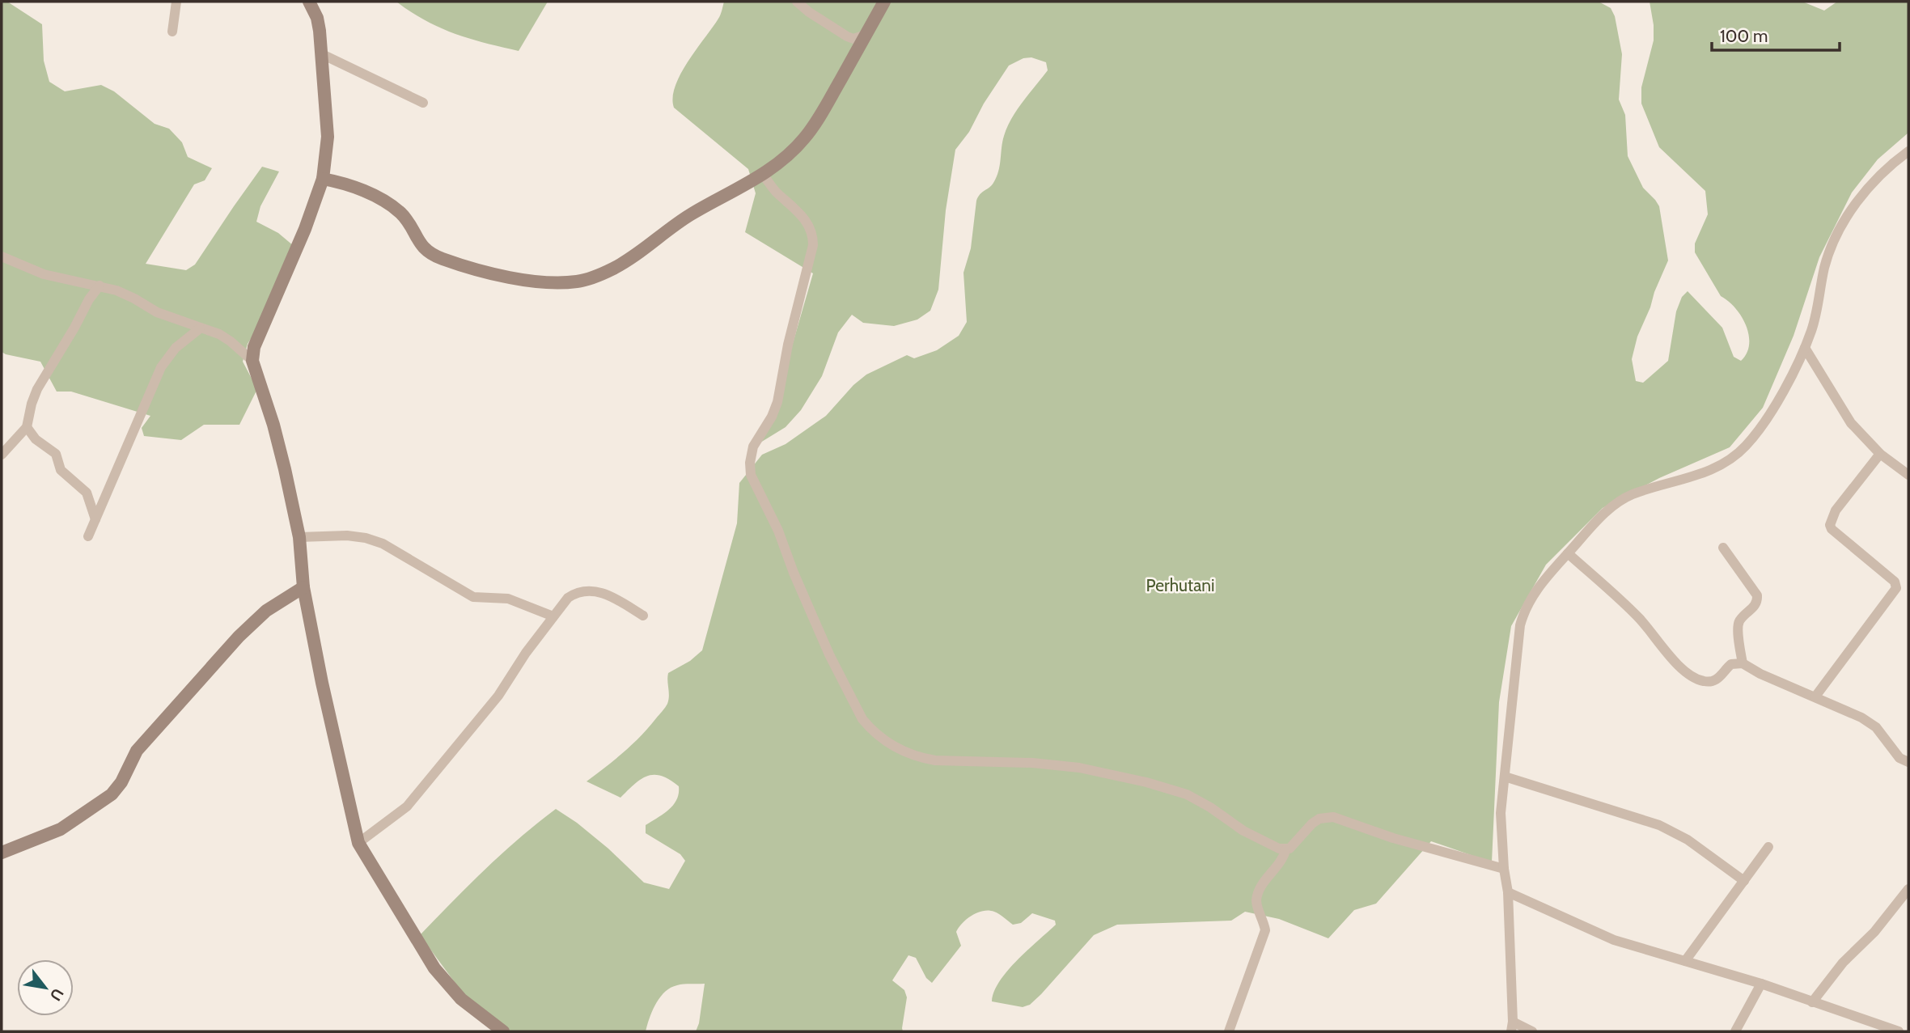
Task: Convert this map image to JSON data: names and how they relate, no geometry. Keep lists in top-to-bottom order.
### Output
{
  "parks": ["Perhutani"],
  "scale_bar": "100 m",
  "north": "bottom right"
}
